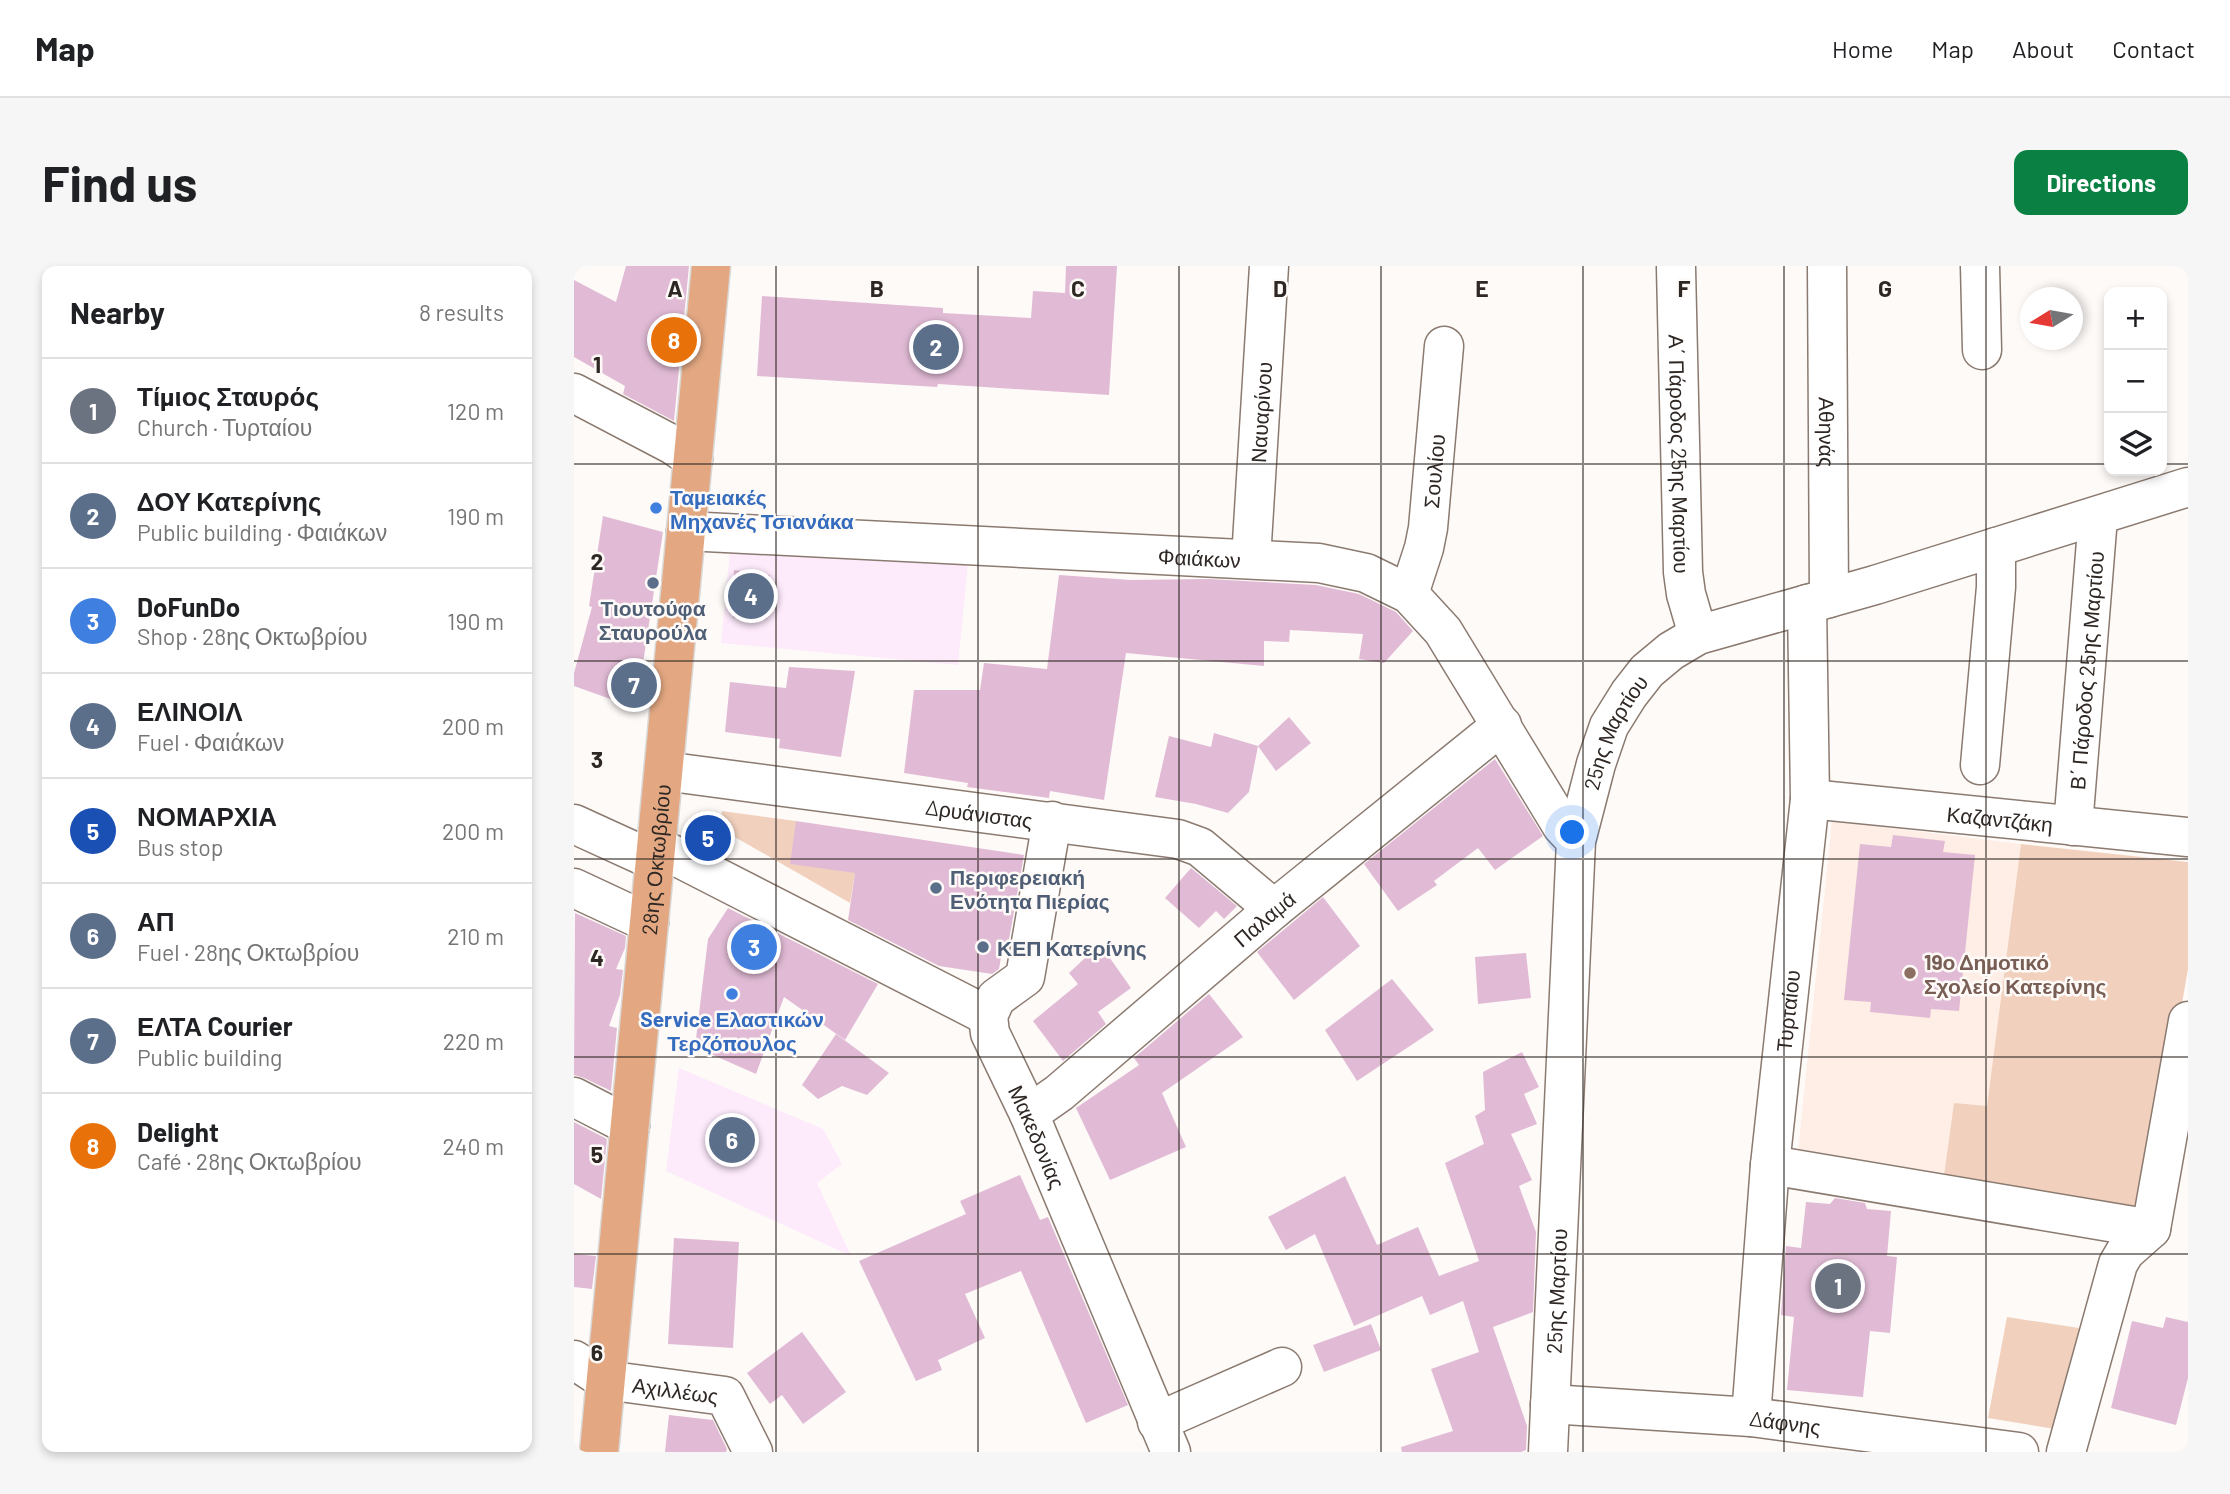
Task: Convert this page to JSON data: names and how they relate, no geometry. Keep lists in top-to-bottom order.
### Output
{
  "streets": {
    "main road": ["28ης Οκτωβρίου"],
    "street": [
      "Ναυαρίνου",
      "Αθηνάς",
      "Α΄ Πάροδος 25ης Μαρτίου",
      "Σουλίου",
      "Φαιάκων",
      "Β΄ Πάροδος 25ης Μαρτίου",
      "25ης Μαρτίου",
      "Δρυάνιστας",
      "Καζαντζάκη",
      "Παλαμά",
      "Τυρταίου",
      "Μακεδονίας",
      "Αχιλλέως",
      "Δάφνης"
    ]
  },
  "crossings": [
    ["Ναυαρίνου", "Φαιάκων"],
    ["Αθηνάς", "25ης Μαρτίου"],
    ["Αθηνάς", "Τυρταίου"],
    ["Α΄ Πάροδος 25ης Μαρτίου", "25ης Μαρτίου"],
    ["Σουλίου", "Φαιάκων"],
    ["Φαιάκων", "25ης Μαρτίου"],
    ["Φαιάκων", "28ης Οκτωβρίου"],
    ["Φαιάκων", "Παλαμά"],
    ["Β΄ Πάροδος 25ης Μαρτίου", "25ης Μαρτίου"],
    ["Β΄ Πάροδος 25ης Μαρτίου", "Καζαντζάκη"],
    ["25ης Μαρτίου", "Τυρταίου"],
    ["25ης Μαρτίου", "Δάφνης"],
    ["Δρυάνιστας", "28ης Οκτωβρίου"],
    ["Δρυάνιστας", "Παλαμά"],
    ["Καζαντζάκη", "Τυρταίου"],
    ["28ης Οκτωβρίου", "Αχιλλέως"],
    ["Παλαμά", "Μακεδονίας"],
    ["Τυρταίου", "Δάφνης"]
  ],
  "places": [
    "Ταμειακές Μηχανές Τσιανάκα",
    "Τιουτούφα Σταυρούλα",
    "Περιφερειακή Ενότητα Πιερίας",
    "ΚΕΠ Κατερίνης",
    "19ο Δημοτικό Σχολείο Κατερίνης",
    "Service Ελαστικών Τερζόπουλος"
  ],
  "north": "left",
  "page": {
    "header": "Map",
    "nav": [
      "Home",
      "Map",
      "About",
      "Contact"
    ],
    "buttons": "Directions",
    "title": "Find us",
    "heading": ["Nearby", "8 results"],
    "map_buttons": ["+", "−"],
    "pins": [
      "8",
      "2",
      "4",
      "7",
      "5",
      "3",
      "6",
      "1"
    ],
    "list": [
      {
        "mark": "1",
        "name": "Τίμιος Σταυρός",
        "note": "Church · Τυρταίου",
        "value": "120 m"
      },
      {
        "mark": "2",
        "name": "ΔΟΥ Κατερίνης",
        "note": "Public building · Φαιάκων",
        "value": "190 m"
      },
      {
        "mark": "3",
        "name": "DoFunDo",
        "note": "Shop · 28ης Οκτωβρίου",
        "value": "190 m"
      },
      {
        "mark": "4",
        "name": "ΕΛΙΝΟΙΛ",
        "note": "Fuel · Φαιάκων",
        "value": "200 m"
      },
      {
        "mark": "5",
        "name": "ΝΟΜΑΡΧΙΑ",
        "note": "Bus stop",
        "value": "200 m"
      },
      {
        "mark": "6",
        "name": "ΑΠ",
        "note": "Fuel · 28ης Οκτωβρίου",
        "value": "210 m"
      },
      {
        "mark": "7",
        "name": "ΕΛΤΑ Courier",
        "note": "Public building",
        "value": "220 m"
      },
      {
        "mark": "8",
        "name": "Delight",
        "note": "Café · 28ης Οκτωβρίου",
        "value": "240 m"
      }
    ]
  },
  "grid": {
    "columns": [
      "A",
      "B",
      "C",
      "D",
      "E",
      "F",
      "G"
    ],
    "rows": [
      "1",
      "2",
      "3",
      "4",
      "5",
      "6"
    ]
  }
}
